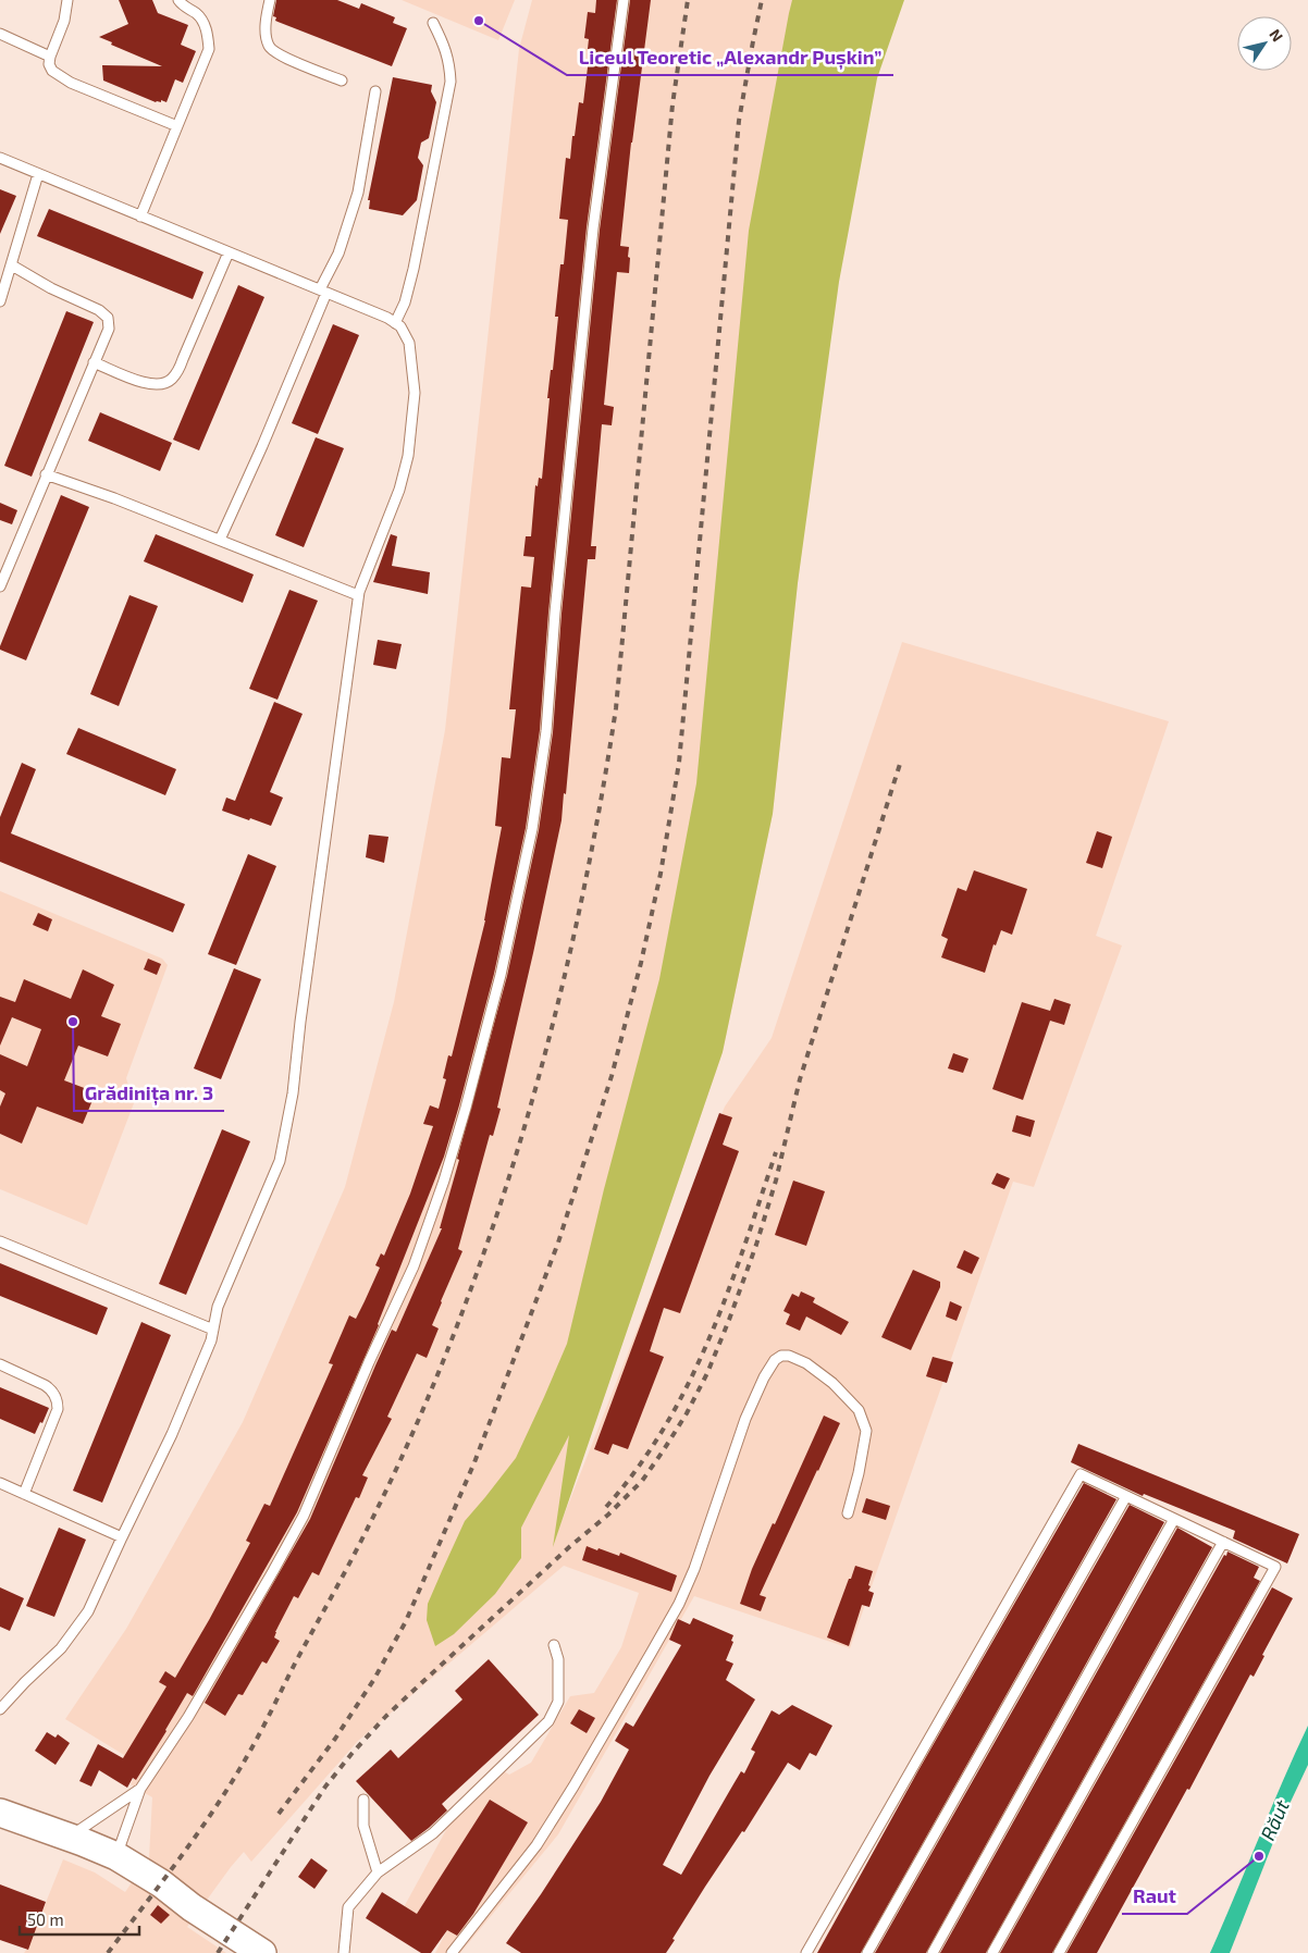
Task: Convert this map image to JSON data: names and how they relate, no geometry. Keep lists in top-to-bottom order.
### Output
{
  "water": ["Răut"],
  "places": ["Liceul Teoretic „Alexandr Pușkin”", "Grădinița nr. 3", "Raut"],
  "scale_bar": "50 m",
  "north": "top right"
}
